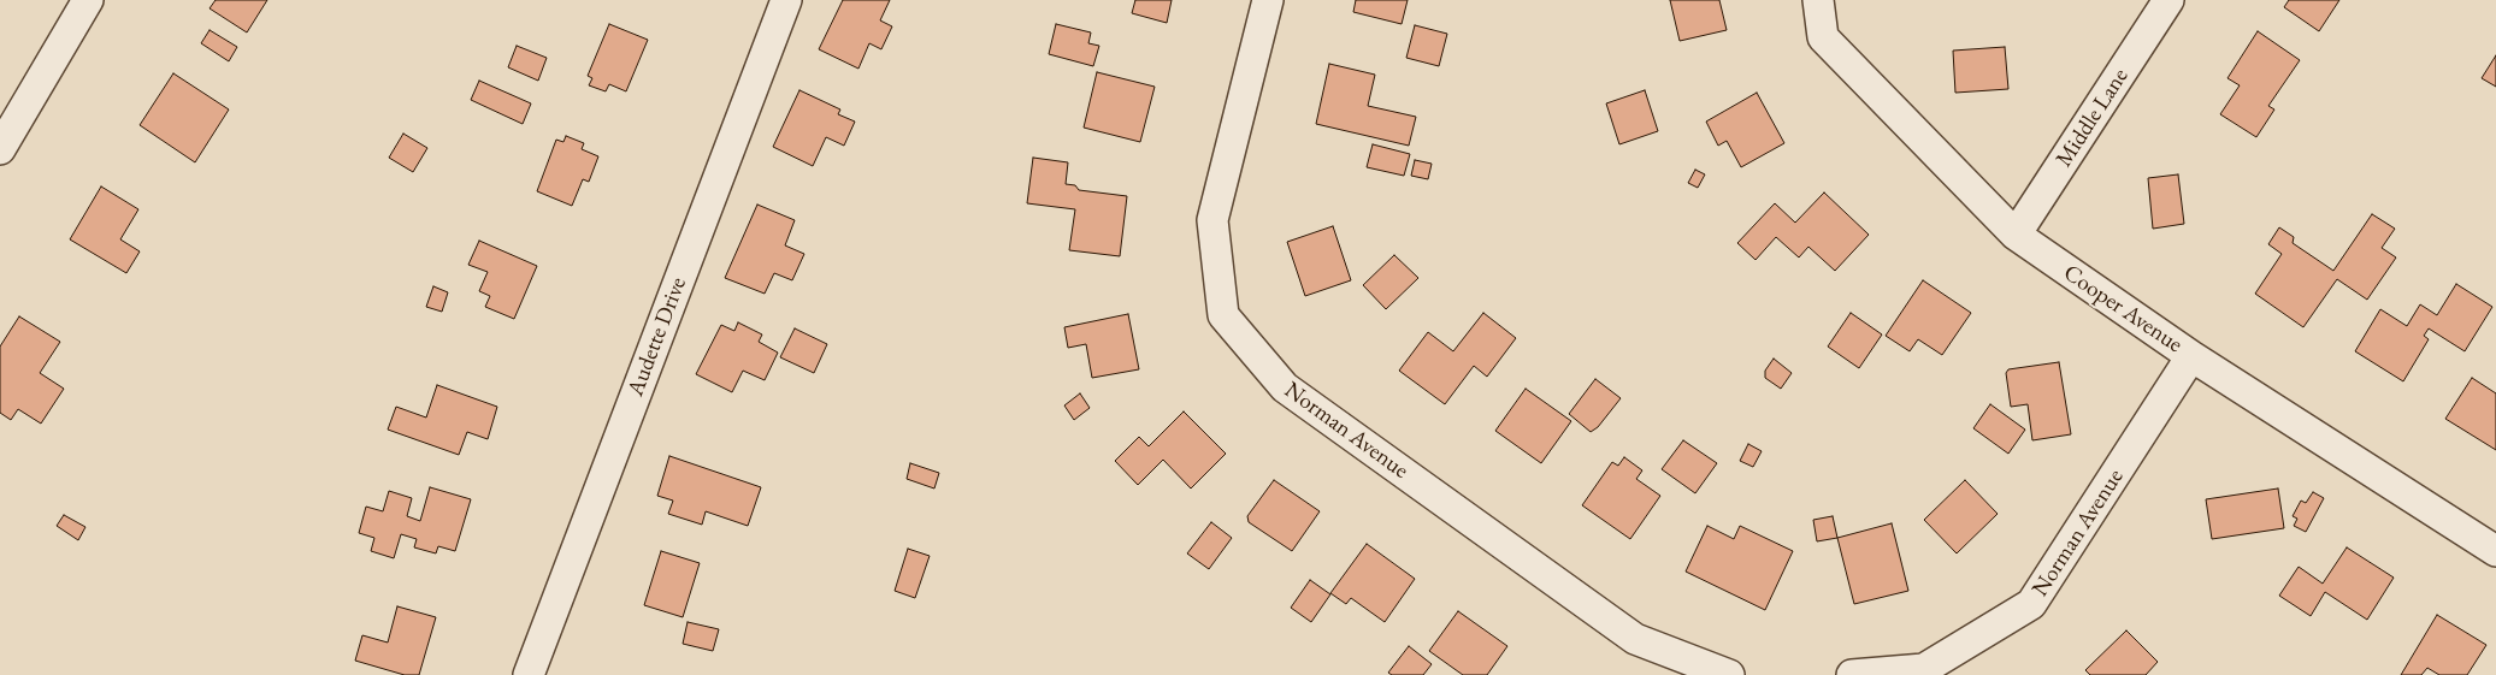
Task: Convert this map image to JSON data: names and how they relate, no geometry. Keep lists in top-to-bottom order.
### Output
{
  "streets": {
    "street": [
      "Middle Lane",
      "Cooper Avenue",
      "Audette Drive",
      "Norman Avenue"
    ]
  },
  "crossings": [
    ["Middle Lane", "Cooper Avenue"],
    ["Cooper Avenue", "Norman Avenue"]
  ]
}
